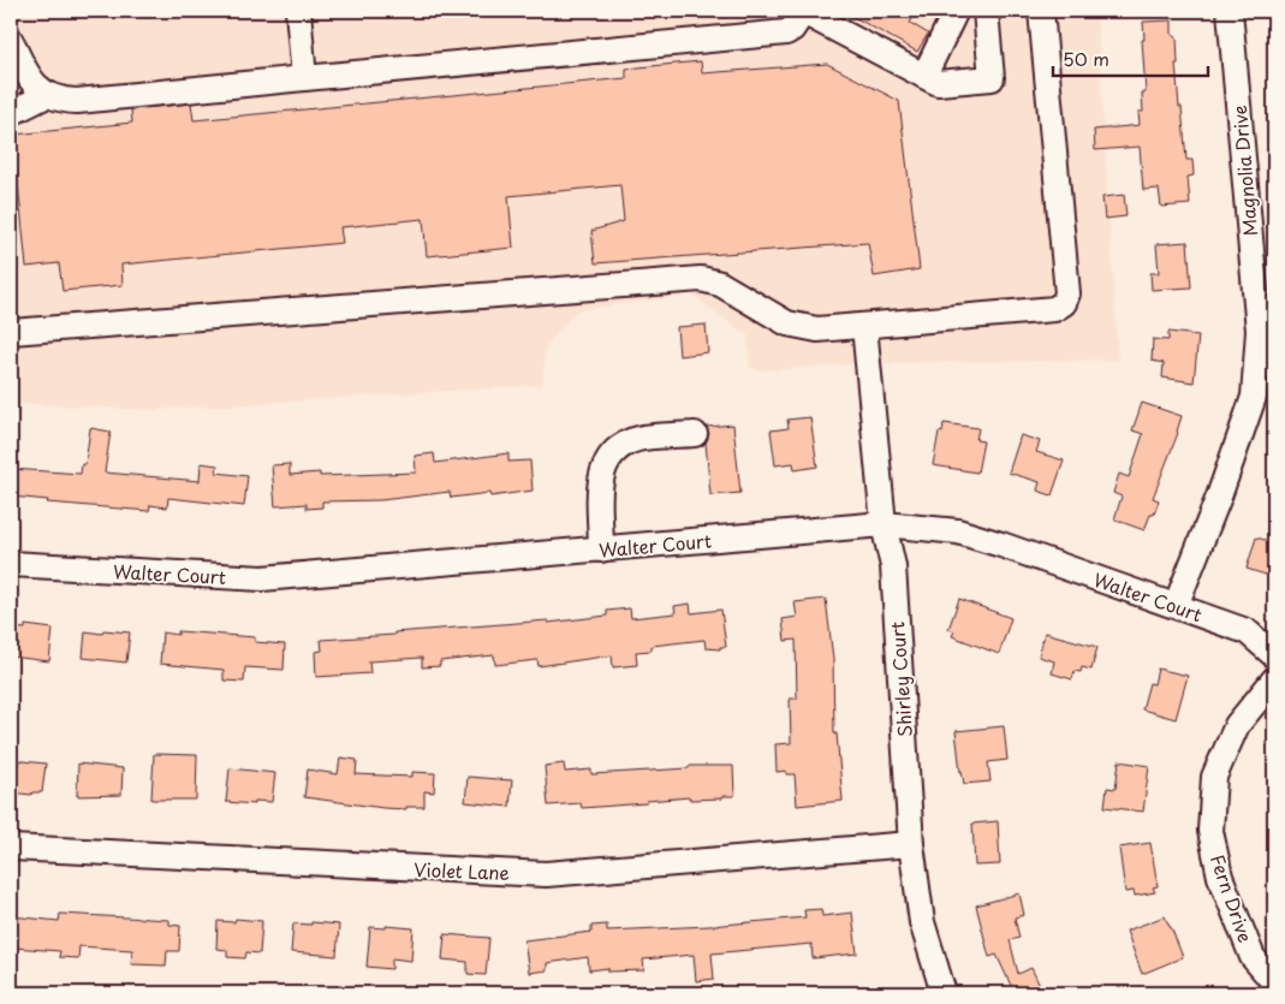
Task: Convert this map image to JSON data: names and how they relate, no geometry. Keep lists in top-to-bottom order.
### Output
{
  "streets": {
    "street": [
      "Magnolia Drive",
      "Walter Court",
      "Shirley Court",
      "Violet Lane",
      "Fern Drive"
    ]
  },
  "crossings": [
    ["Magnolia Drive", "Walter Court"],
    ["Walter Court", "Shirley Court"],
    ["Shirley Court", "Violet Lane"]
  ],
  "scale_bar": "50 m"
}
